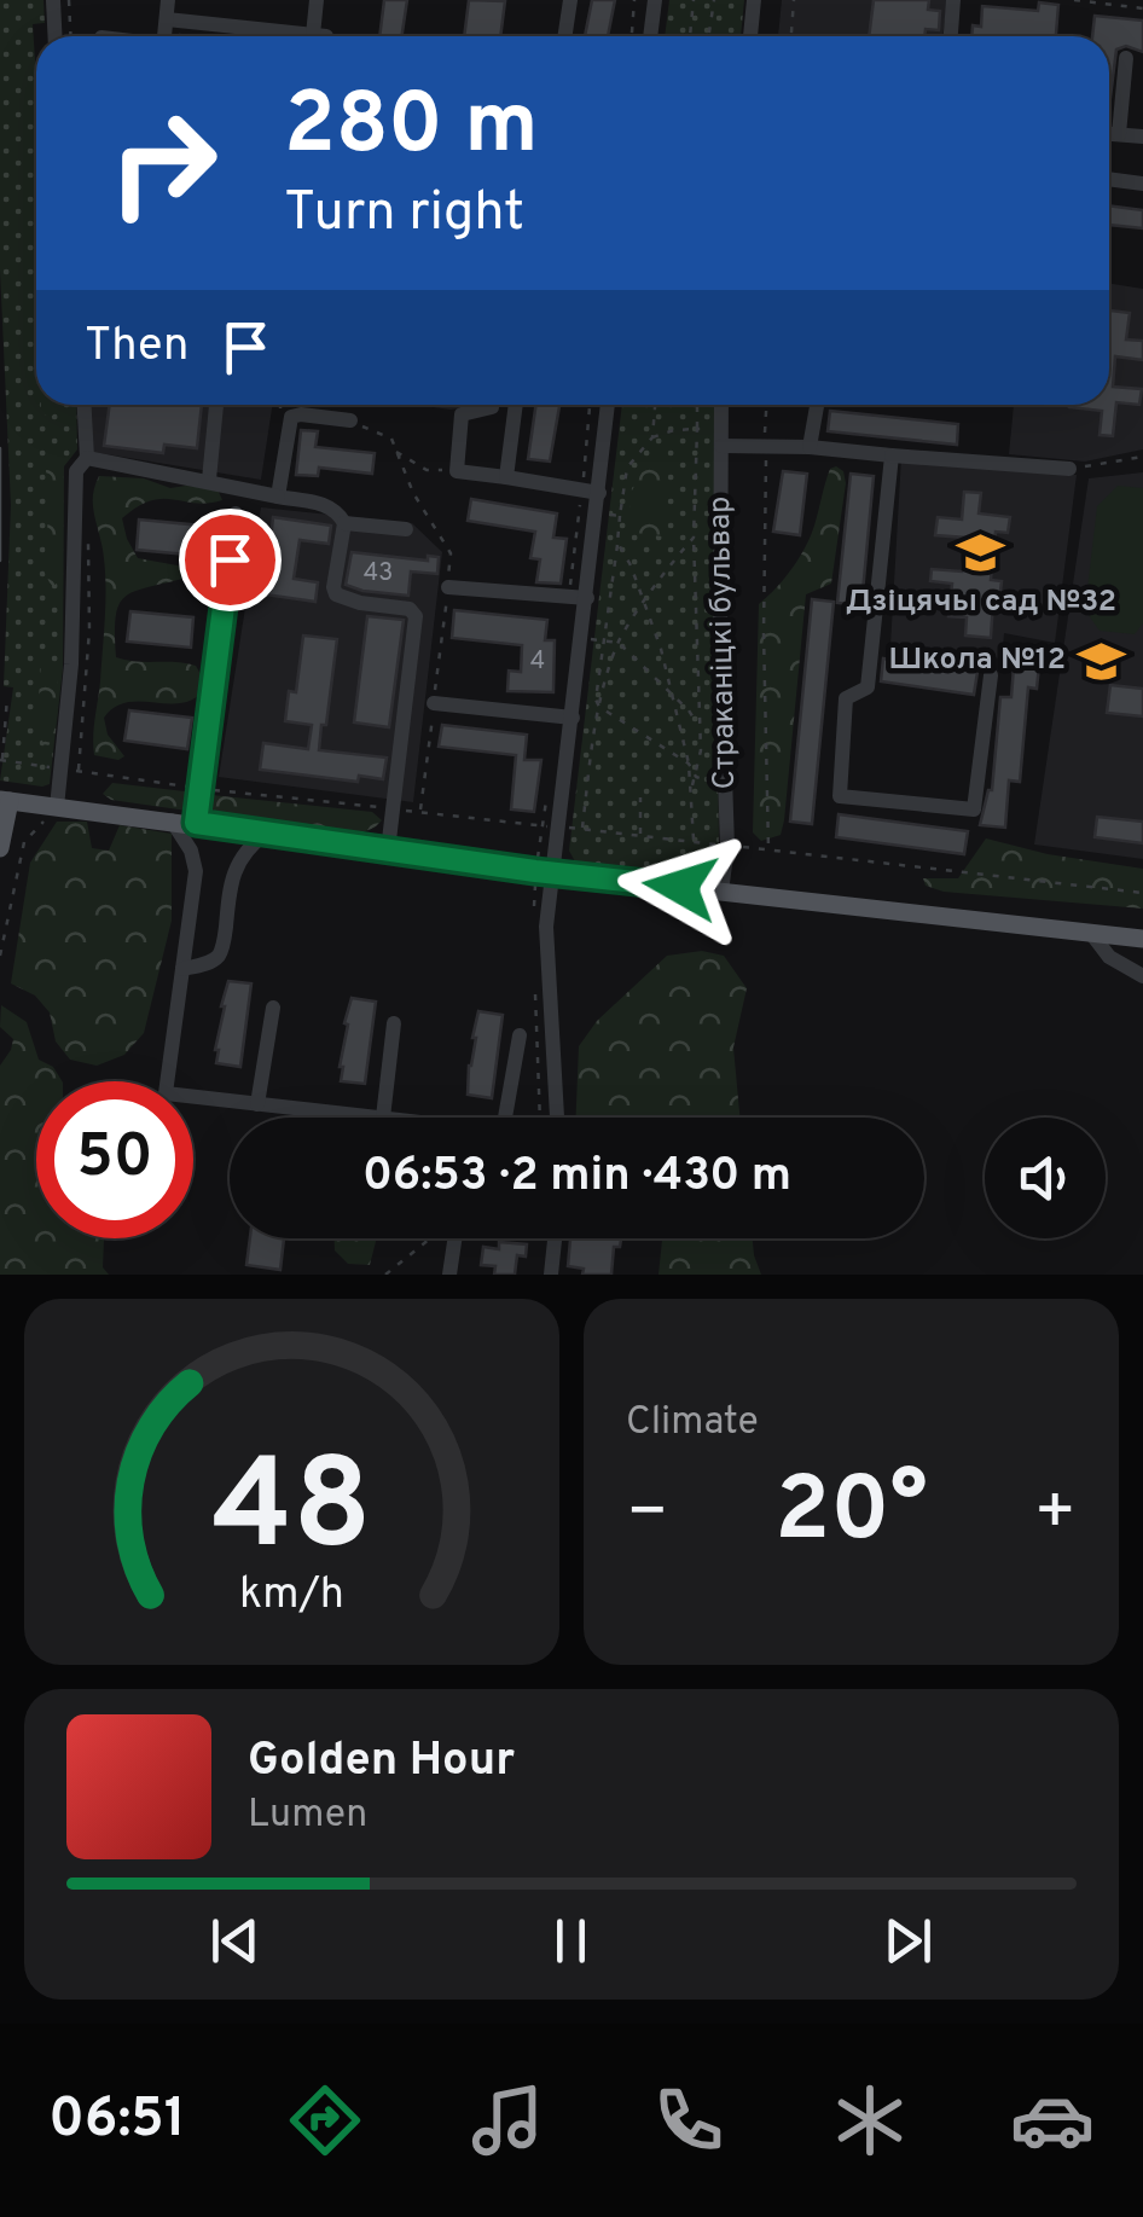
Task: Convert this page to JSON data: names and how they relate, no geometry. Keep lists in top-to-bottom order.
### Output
{
  "streets": {
    "street": ["Страканіцкі бульвар"]
  },
  "places": {
    "school or university": ["Дзіцячы сад №32", "Школа №12"]
  },
  "house_numbers": ["43", "4"],
  "page": {
    "turn": ["280 m", "Turn right"],
    "then": "Then",
    "limit": "50",
    "trip": "06:53 · 2 min · 430 m",
    "tile": "Climate",
    "heat": ["−", "20°", "+"],
    "song": ["Golden Hour", "Lumen"],
    "tabs": "06:51",
    "gauge": ["48", "km/h"]
  }
}
